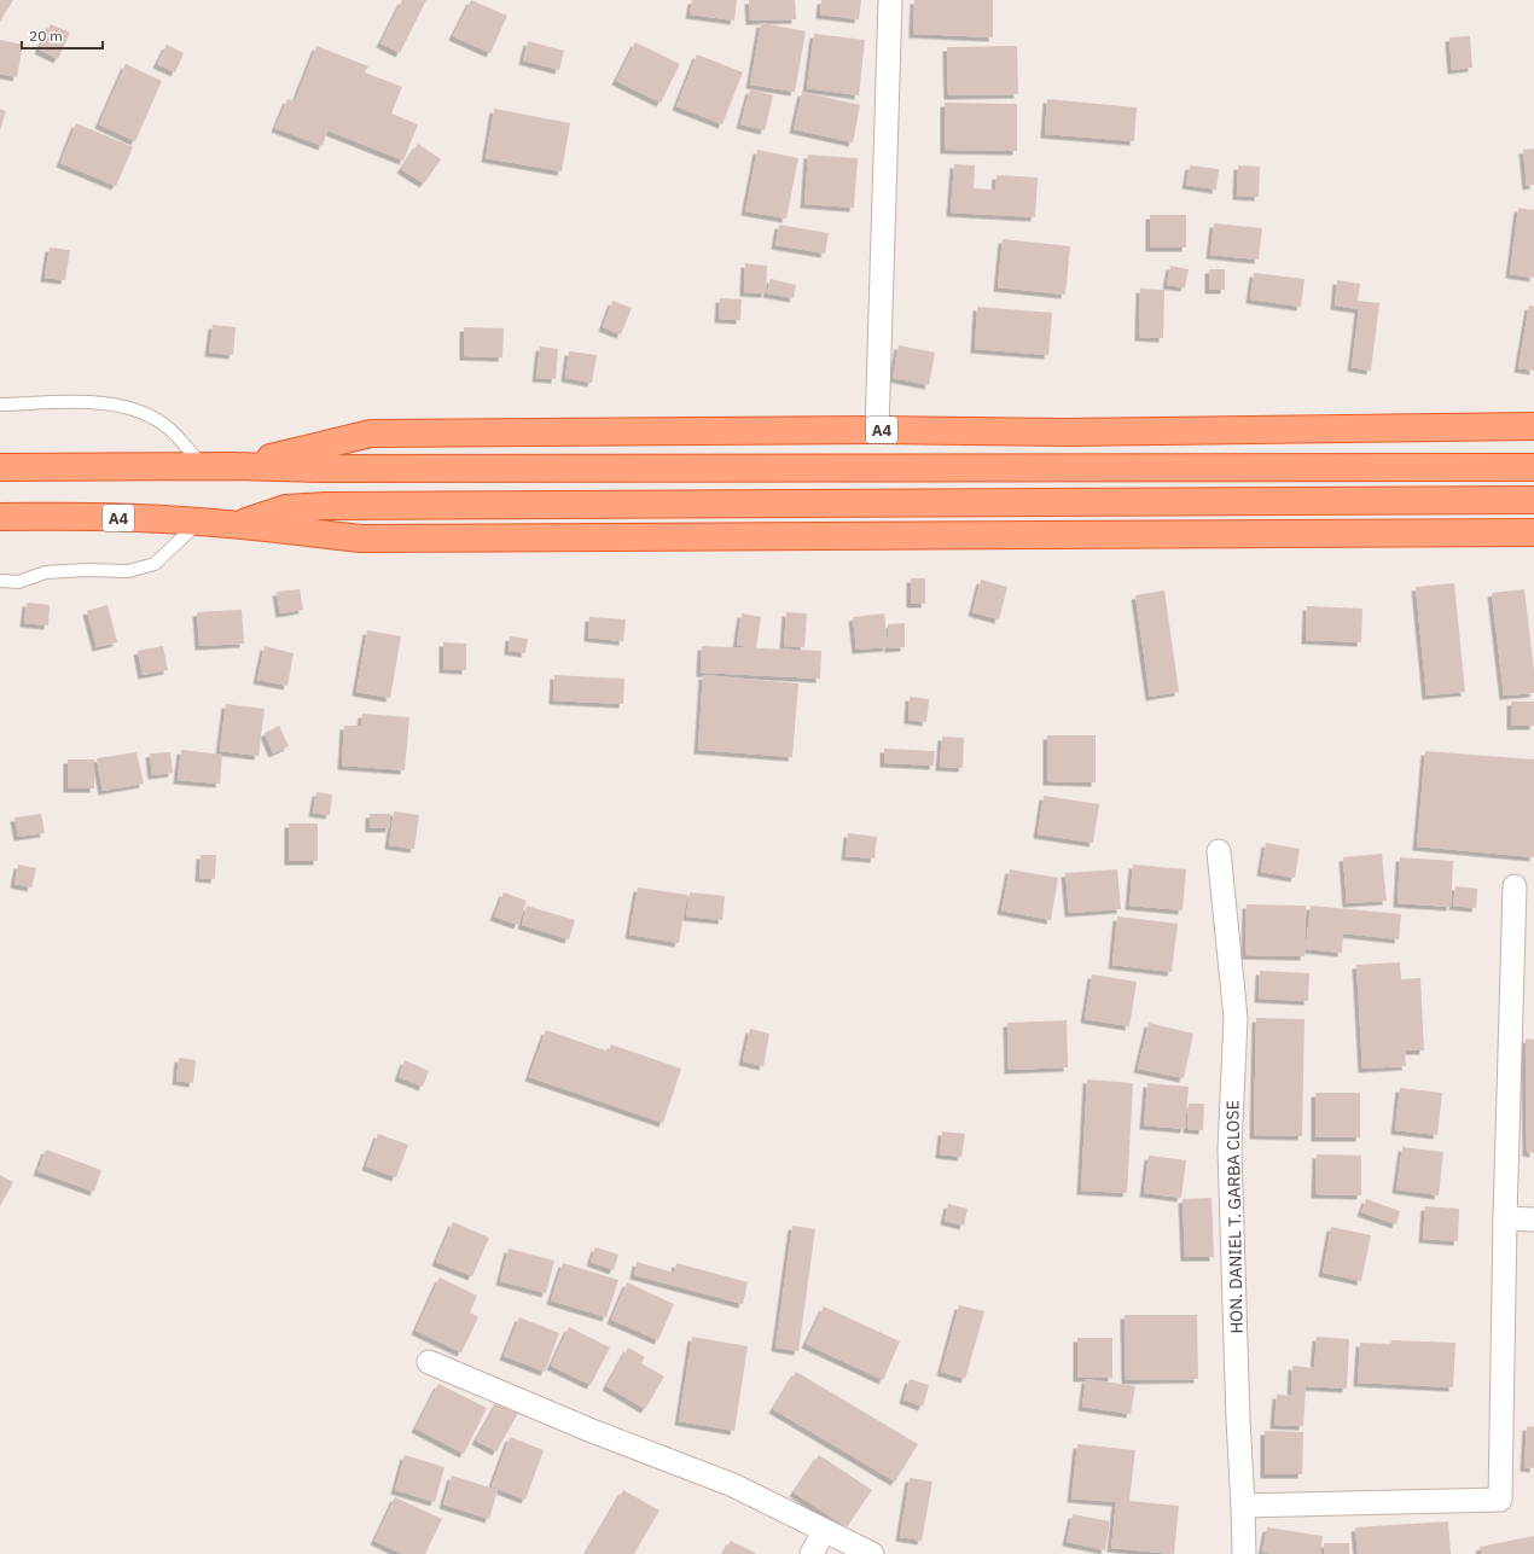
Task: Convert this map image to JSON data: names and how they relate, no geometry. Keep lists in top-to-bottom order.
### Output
{
  "streets": {
    "highway": ["A4"],
    "street": ["HON. DANIEL T. GARBA CLOSE"]
  },
  "scale_bar": "20 m"
}
